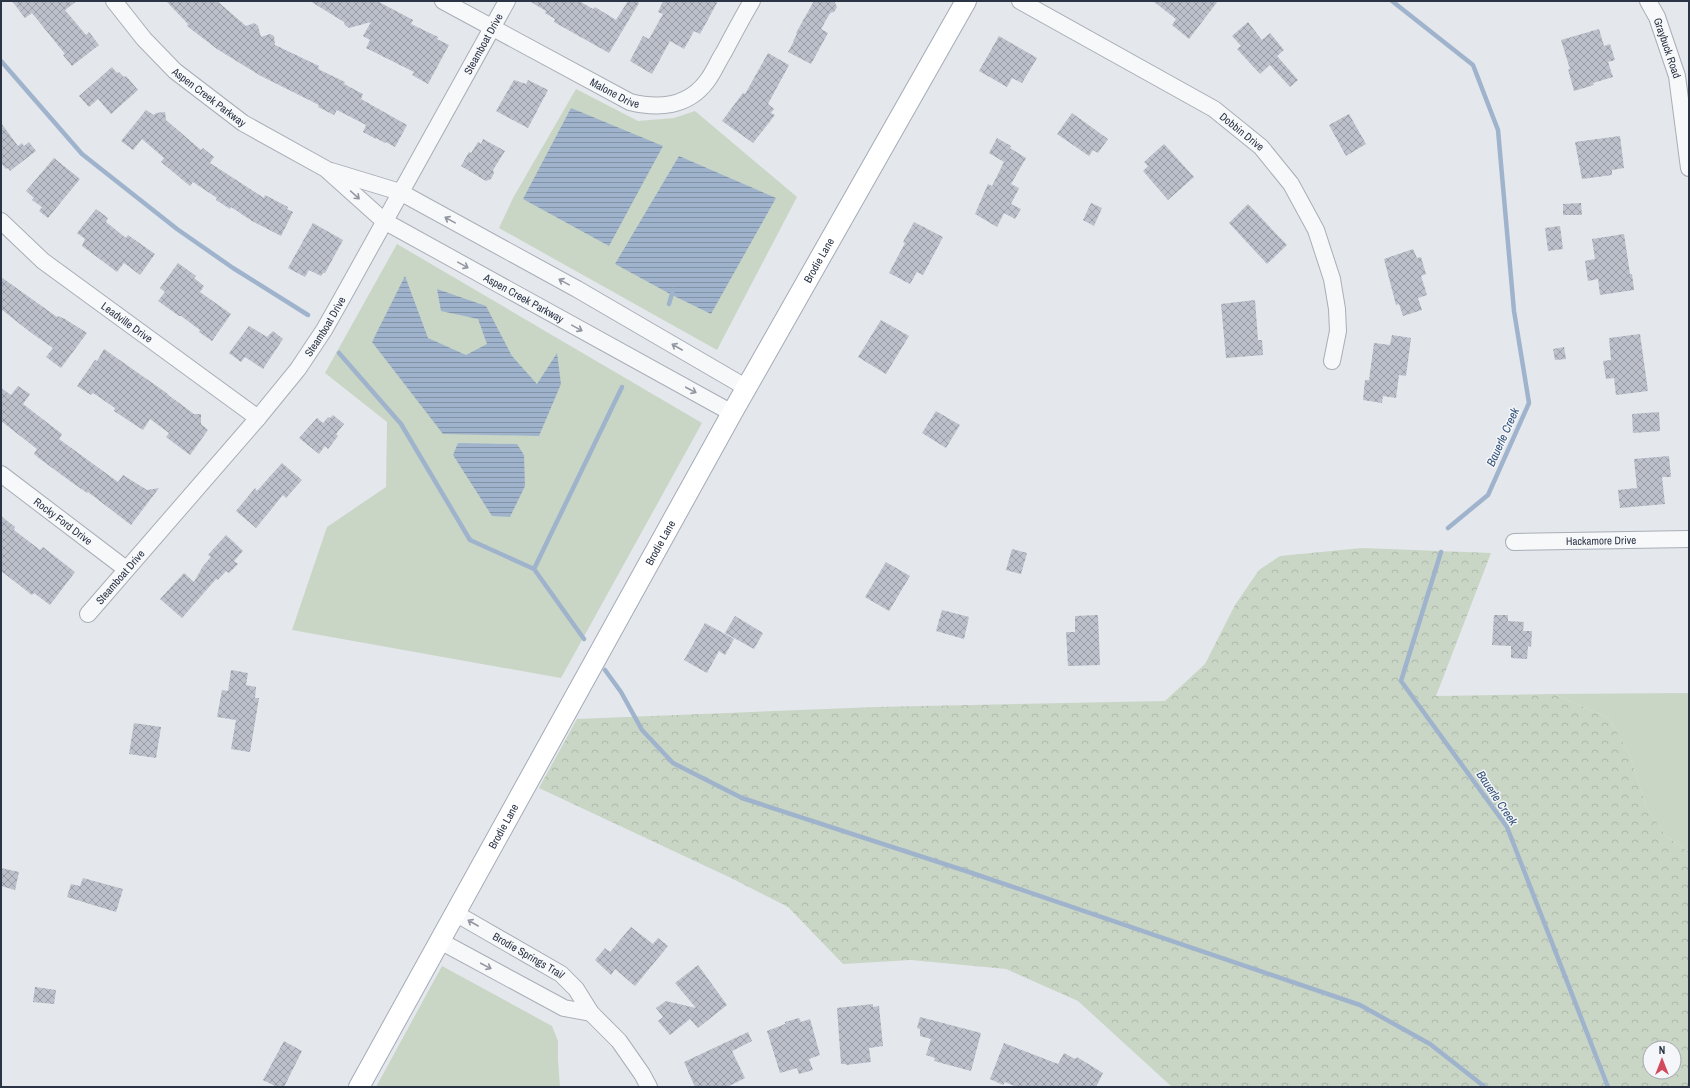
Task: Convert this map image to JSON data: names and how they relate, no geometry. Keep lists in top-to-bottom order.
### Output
{
  "streets": {
    "main road": ["Brodie Lane"],
    "street": [
      "Steamboat Drive",
      "Graybuck Road",
      "Malone Drive",
      "Aspen Creek Parkway",
      "Dobbin Drive",
      "Leadville Drive",
      "Rocky Ford Drive",
      "Hackamore Drive",
      "Brodie Springs Trail"
    ]
  },
  "crossings": [
    ["Steamboat Drive", "Malone Drive"],
    ["Steamboat Drive", "Aspen Creek Parkway"],
    ["Steamboat Drive", "Leadville Drive"],
    ["Steamboat Drive", "Rocky Ford Drive"],
    ["Aspen Creek Parkway", "Brodie Lane"],
    ["Brodie Lane", "Brodie Springs Trail"]
  ],
  "water": ["Bauerle Creek"],
  "north": "top"
}
